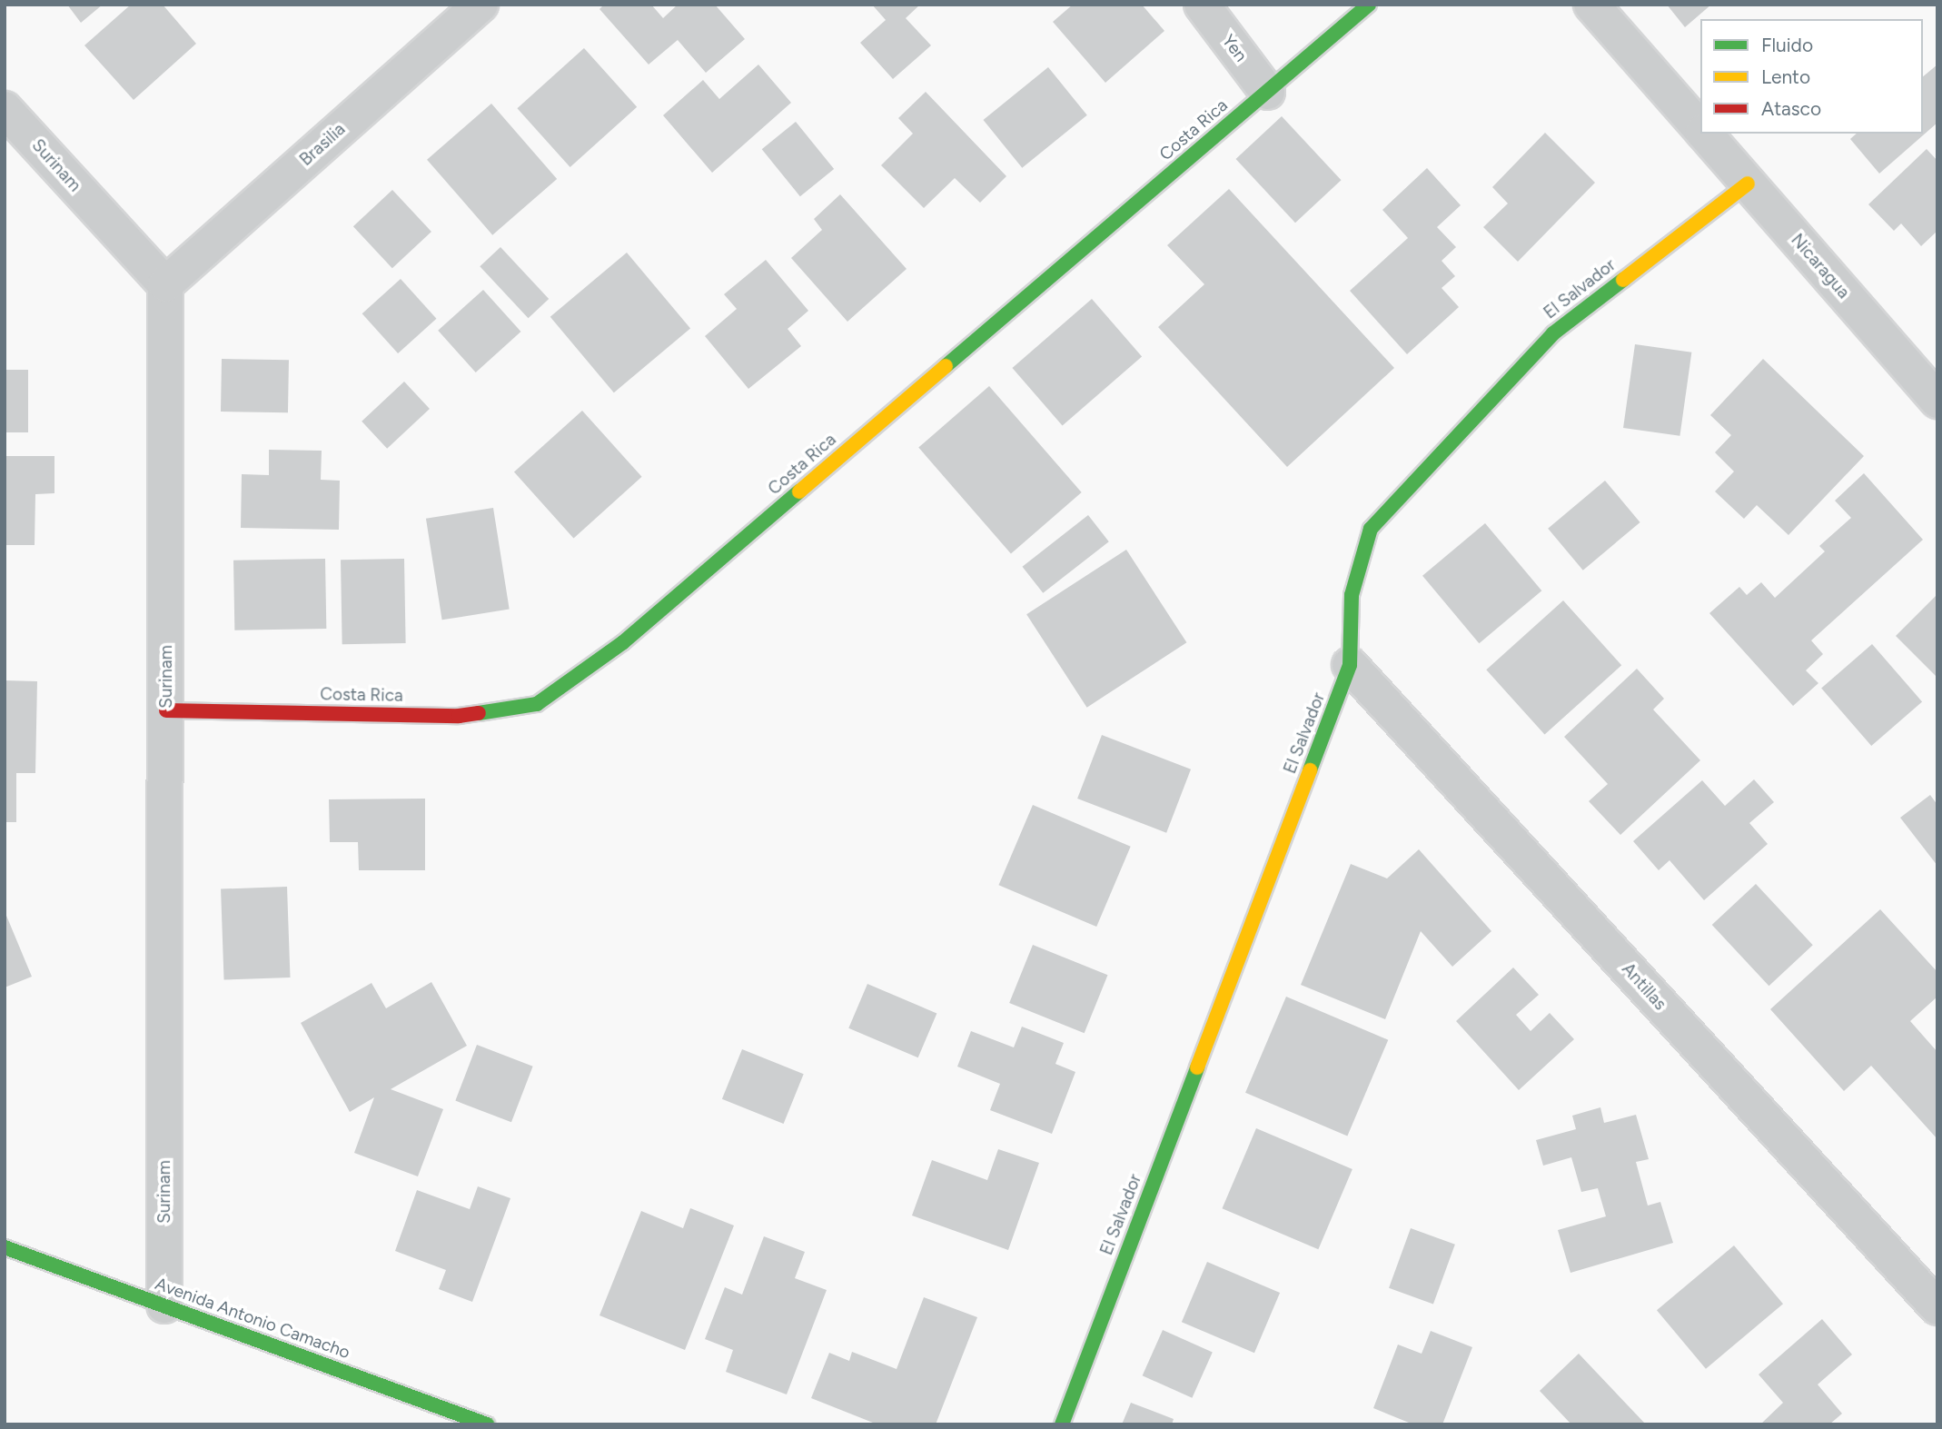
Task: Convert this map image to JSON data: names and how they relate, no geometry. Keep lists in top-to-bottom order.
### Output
{
  "streets": {
    "street": [
      "Yen",
      "Costa Rica",
      "Brasilia",
      "Surinam",
      "Nicaragua",
      "El Salvador",
      "Antillas",
      "Avenida Antonio Camacho"
    ]
  },
  "crossings": [
    ["Yen", "Costa Rica"],
    ["Costa Rica", "Surinam"],
    ["Brasilia", "Surinam"],
    ["Surinam", "Avenida Antonio Camacho"],
    ["Nicaragua", "El Salvador"],
    ["El Salvador", "Antillas"]
  ],
  "legend": ["Fluido", "Lento", "Atasco"]
}
